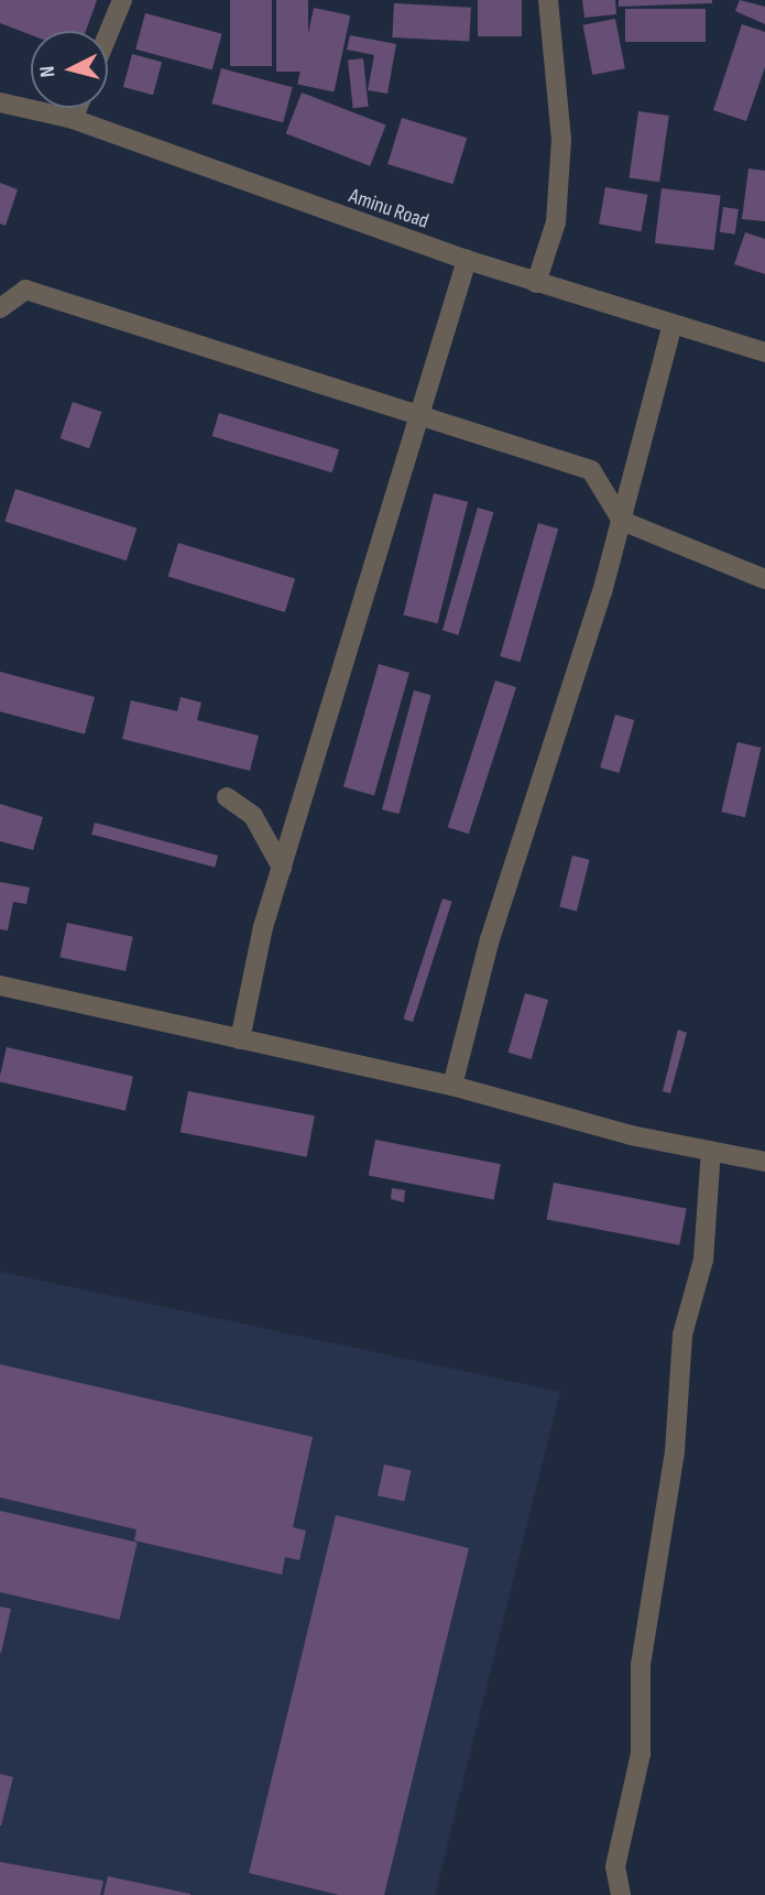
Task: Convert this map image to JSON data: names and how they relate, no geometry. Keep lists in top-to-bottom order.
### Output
{
  "streets": {
    "street": ["Aminu Road"]
  },
  "north": "left"
}
